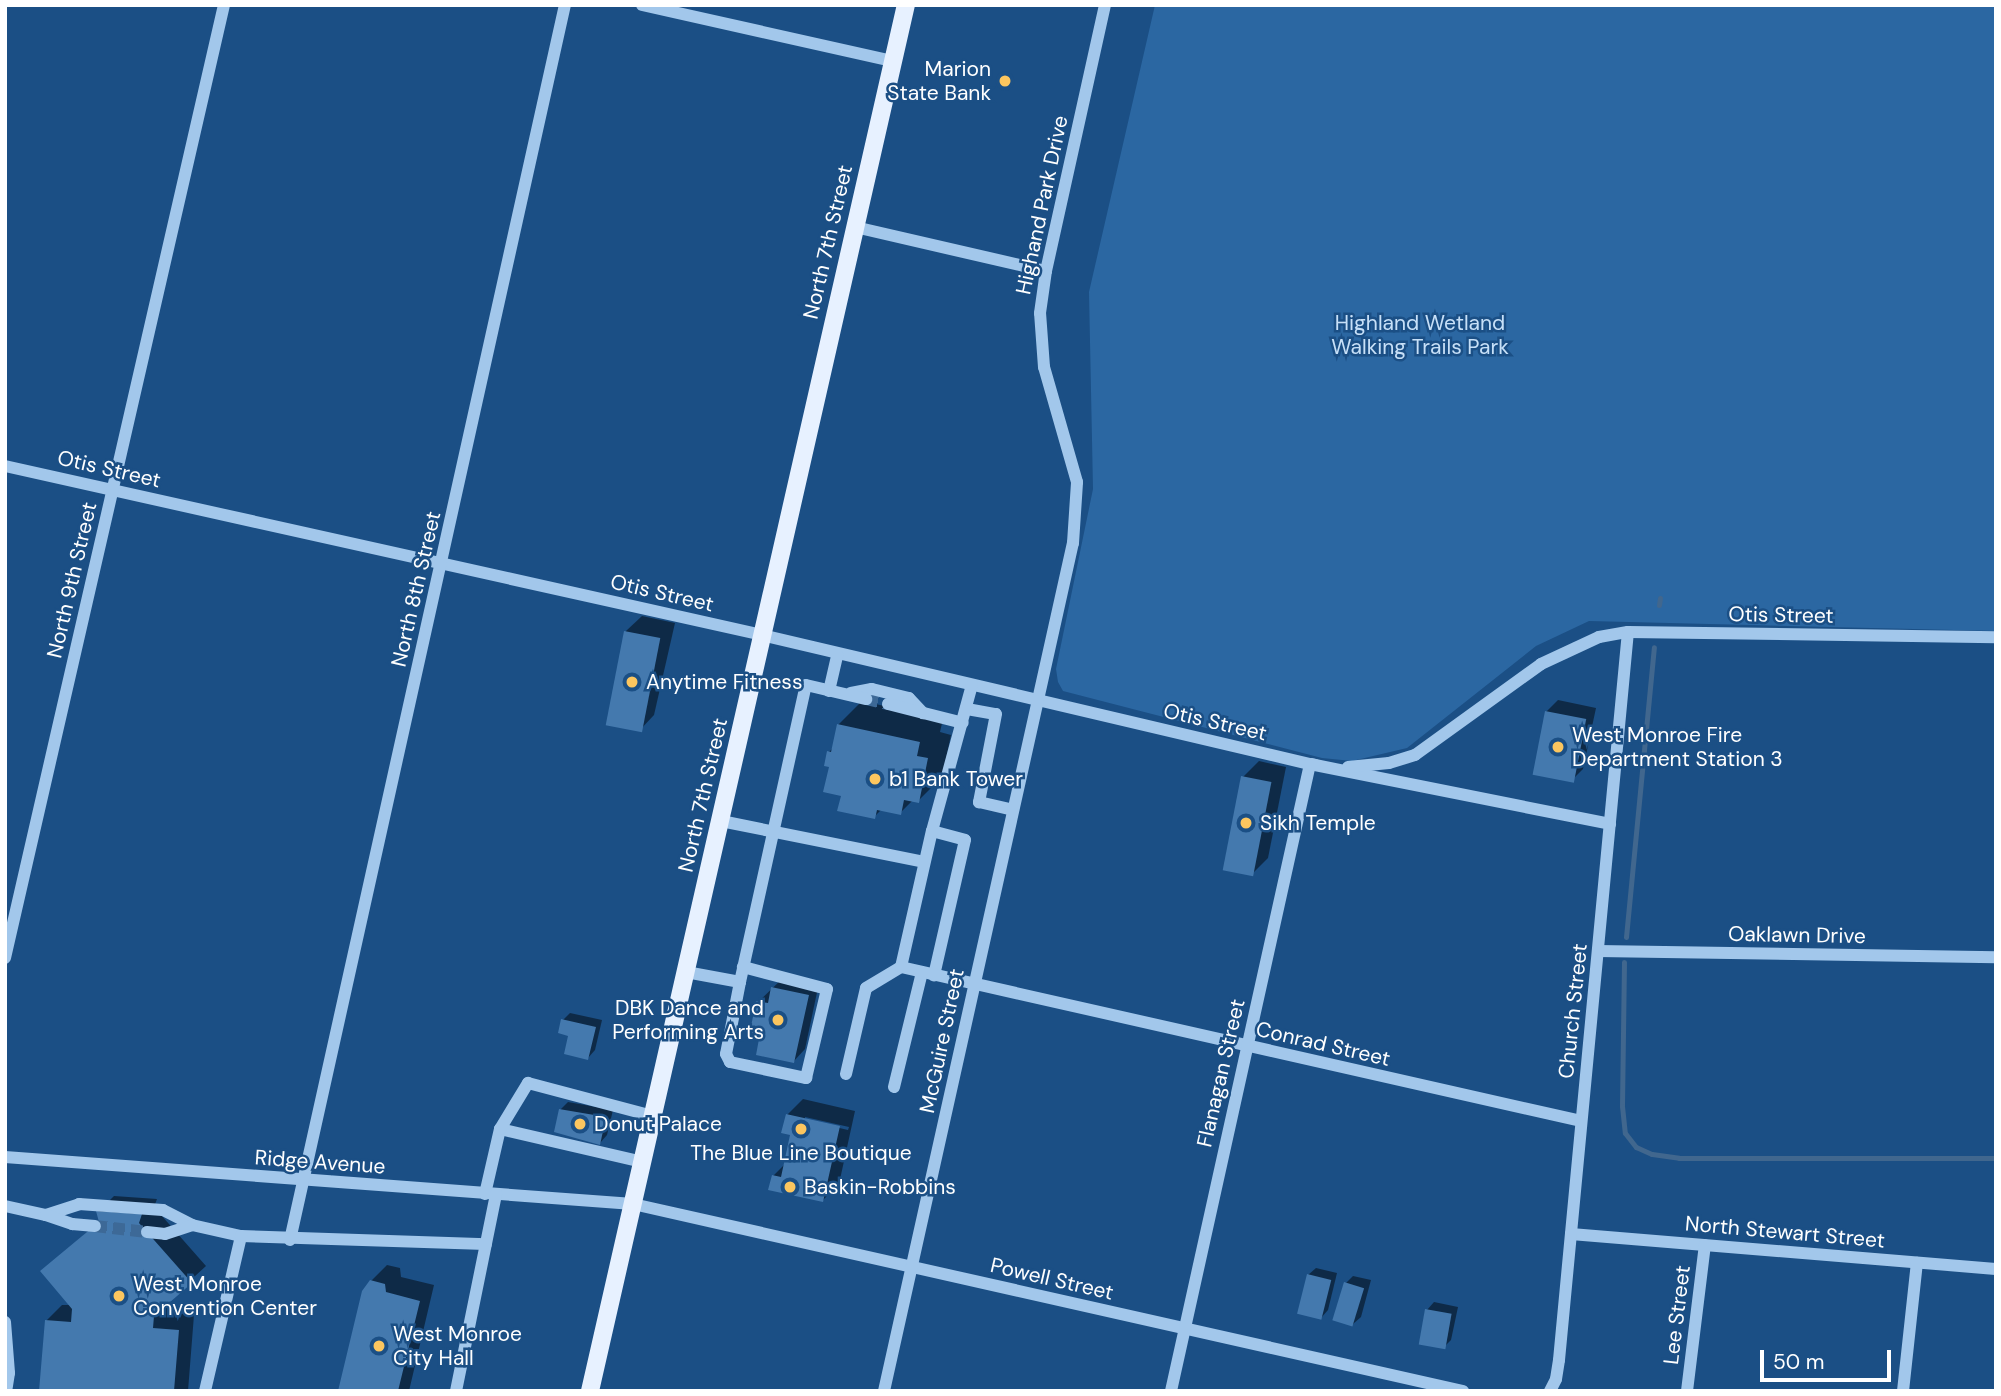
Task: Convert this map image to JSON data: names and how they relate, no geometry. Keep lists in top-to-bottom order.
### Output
{
  "streets": {
    "main road": ["North 7th Street"],
    "street": [
      "Highand Park Drive",
      "Otis Street",
      "North 9th Street",
      "North 8th Street",
      "Oaklawn Drive",
      "Church Street",
      "McGuire Street",
      "Conrad Street",
      "Flanagan Street",
      "Ridge Avenue",
      "North Stewart Street",
      "Powell Street",
      "Lee Street"
    ]
  },
  "crossings": [
    ["Highand Park Drive", "Otis Street"],
    ["Highand Park Drive", "McGuire Street"],
    ["North 7th Street", "Otis Street"],
    ["North 7th Street", "Ridge Avenue"],
    ["North 7th Street", "Powell Street"],
    ["Otis Street", "North 9th Street"],
    ["Otis Street", "North 8th Street"],
    ["Otis Street", "Church Street"],
    ["Otis Street", "McGuire Street"],
    ["Otis Street", "Flanagan Street"],
    ["North 8th Street", "Ridge Avenue"],
    ["Oaklawn Drive", "Church Street"],
    ["Church Street", "Conrad Street"],
    ["Church Street", "North Stewart Street"],
    ["McGuire Street", "Conrad Street"],
    ["McGuire Street", "Powell Street"],
    ["Conrad Street", "Flanagan Street"],
    ["Flanagan Street", "Powell Street"],
    ["Ridge Avenue", "Powell Street"],
    ["North Stewart Street", "Lee Street"]
  ],
  "parks": ["Highland Wetland Walking Trails Park"],
  "places": [
    "Marion State Bank",
    "Anytime Fitness",
    "West Monroe Fire Department Station 3",
    "b1 Bank Tower",
    "Sikh Temple",
    "DBK Dance and Performing Arts",
    "Donut Palace",
    "The Blue Line Boutique",
    "Baskin-Robbins",
    "West Monroe Convention Center",
    "West Monroe City Hall"
  ],
  "scale_bar": "50 m"
}
